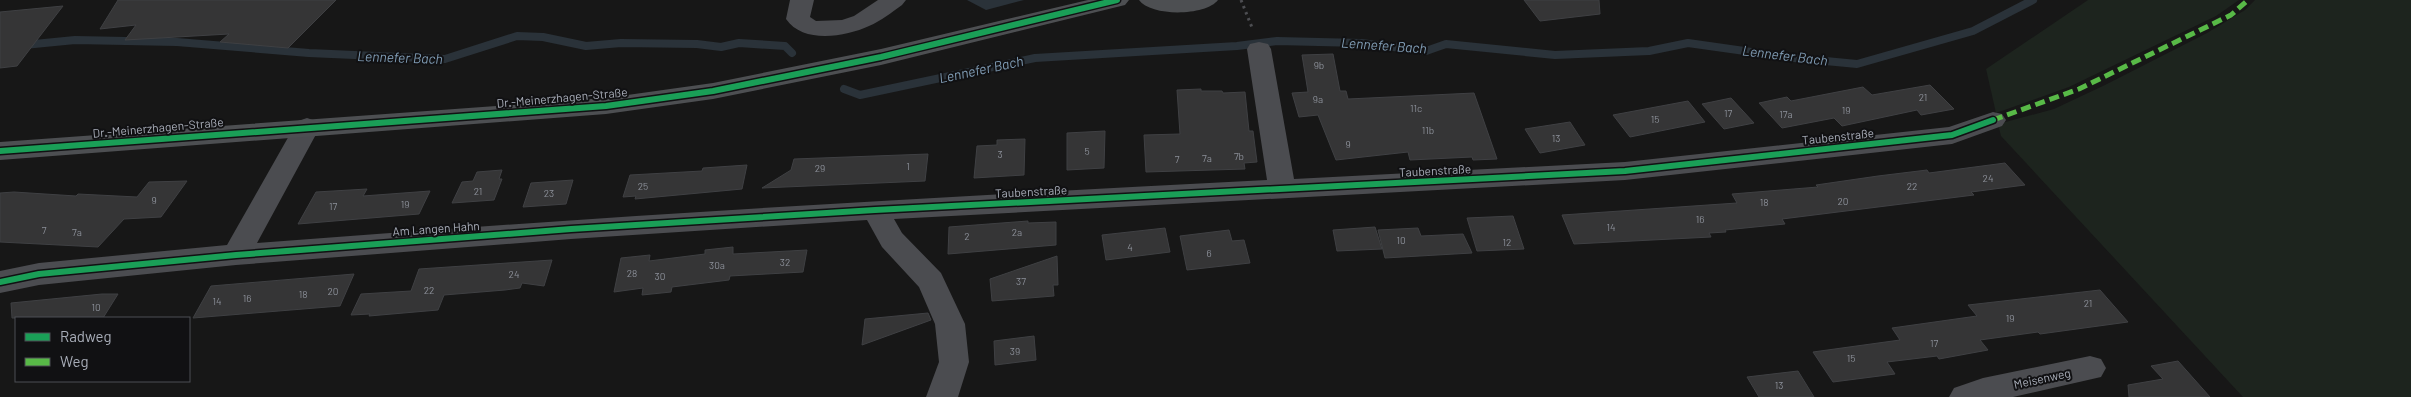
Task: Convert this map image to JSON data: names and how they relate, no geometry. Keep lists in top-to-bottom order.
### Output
{
  "streets": {
    "main road": ["Dr.-Meinerzhagen-Straße"],
    "street": ["Taubenstraße", "Am Langen Hahn", "Meisenweg"]
  },
  "crossings": [
    ["Taubenstraße", "Am Langen Hahn"]
  ],
  "water": ["Lennefer Bach"],
  "house_numbers": [
    "9b",
    "21",
    "9a",
    "11c",
    "19",
    "17",
    "17a",
    "15",
    "11b",
    "13",
    "9",
    "5",
    "3",
    "7b",
    "7a",
    "7",
    "1",
    "29",
    "24",
    "25",
    "22",
    "21",
    "23",
    "9",
    "20",
    "18",
    "19",
    "17",
    "16",
    "14",
    "7",
    "7a",
    "2a",
    "2",
    "10",
    "12",
    "4",
    "6",
    "32",
    "30a",
    "28",
    "24",
    "30",
    "37",
    "22",
    "20",
    "18",
    "16",
    "14",
    "21",
    "10",
    "19",
    "17",
    "39",
    "15",
    "13"
  ],
  "legend": ["Radweg", "Weg"]
}
